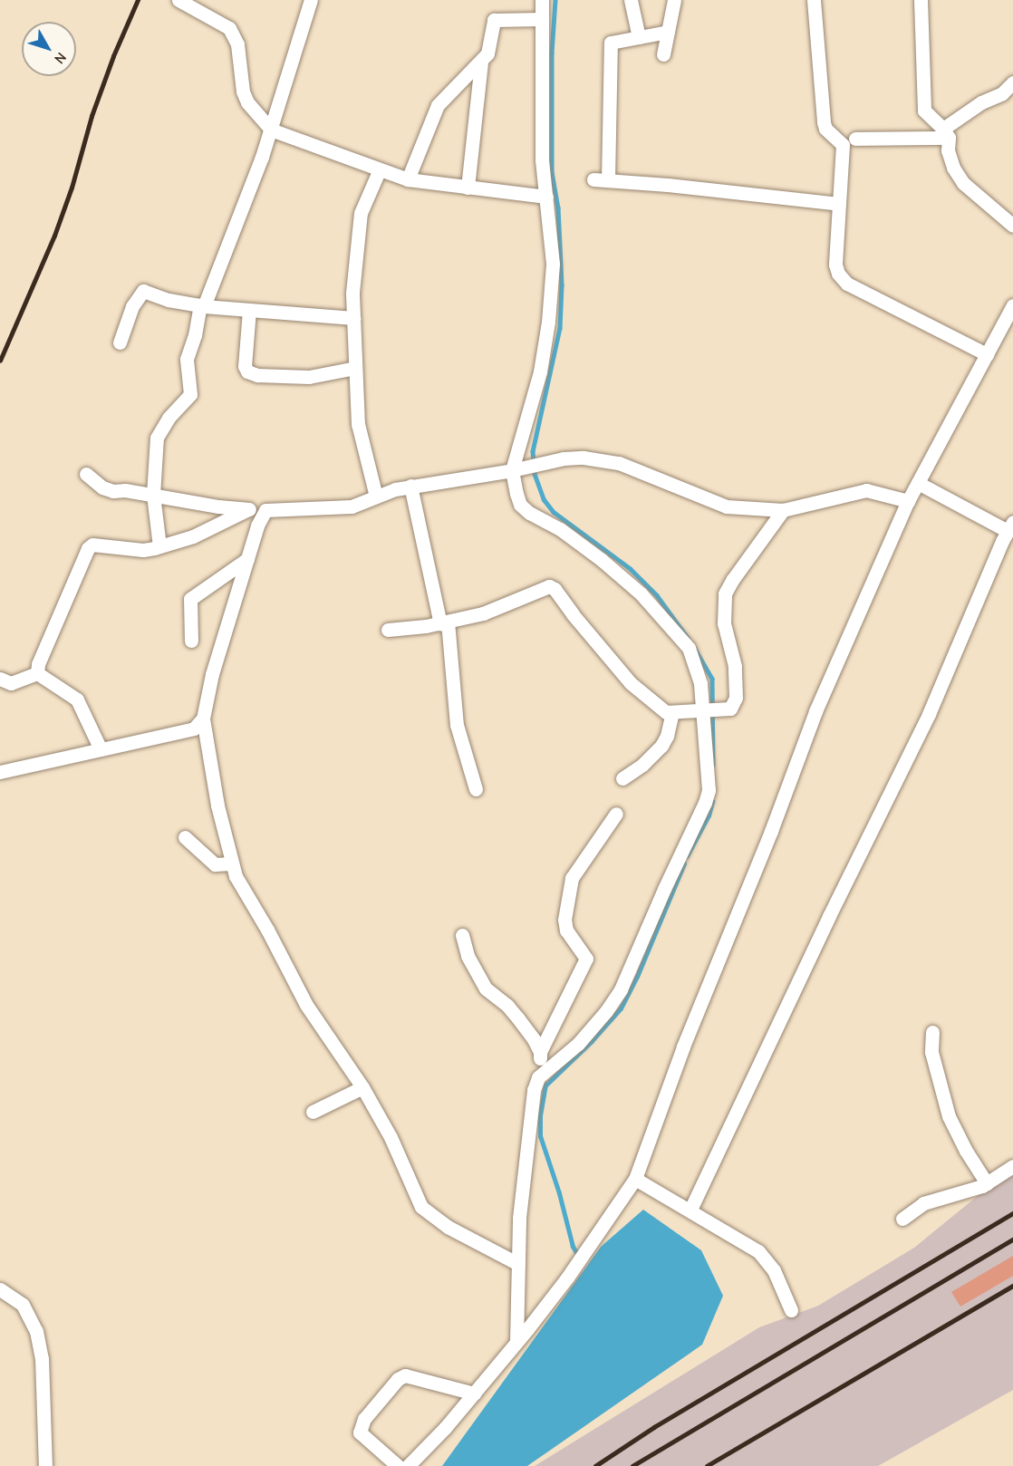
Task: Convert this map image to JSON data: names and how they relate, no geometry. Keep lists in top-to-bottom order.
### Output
{
  "north": "bottom right"
}
